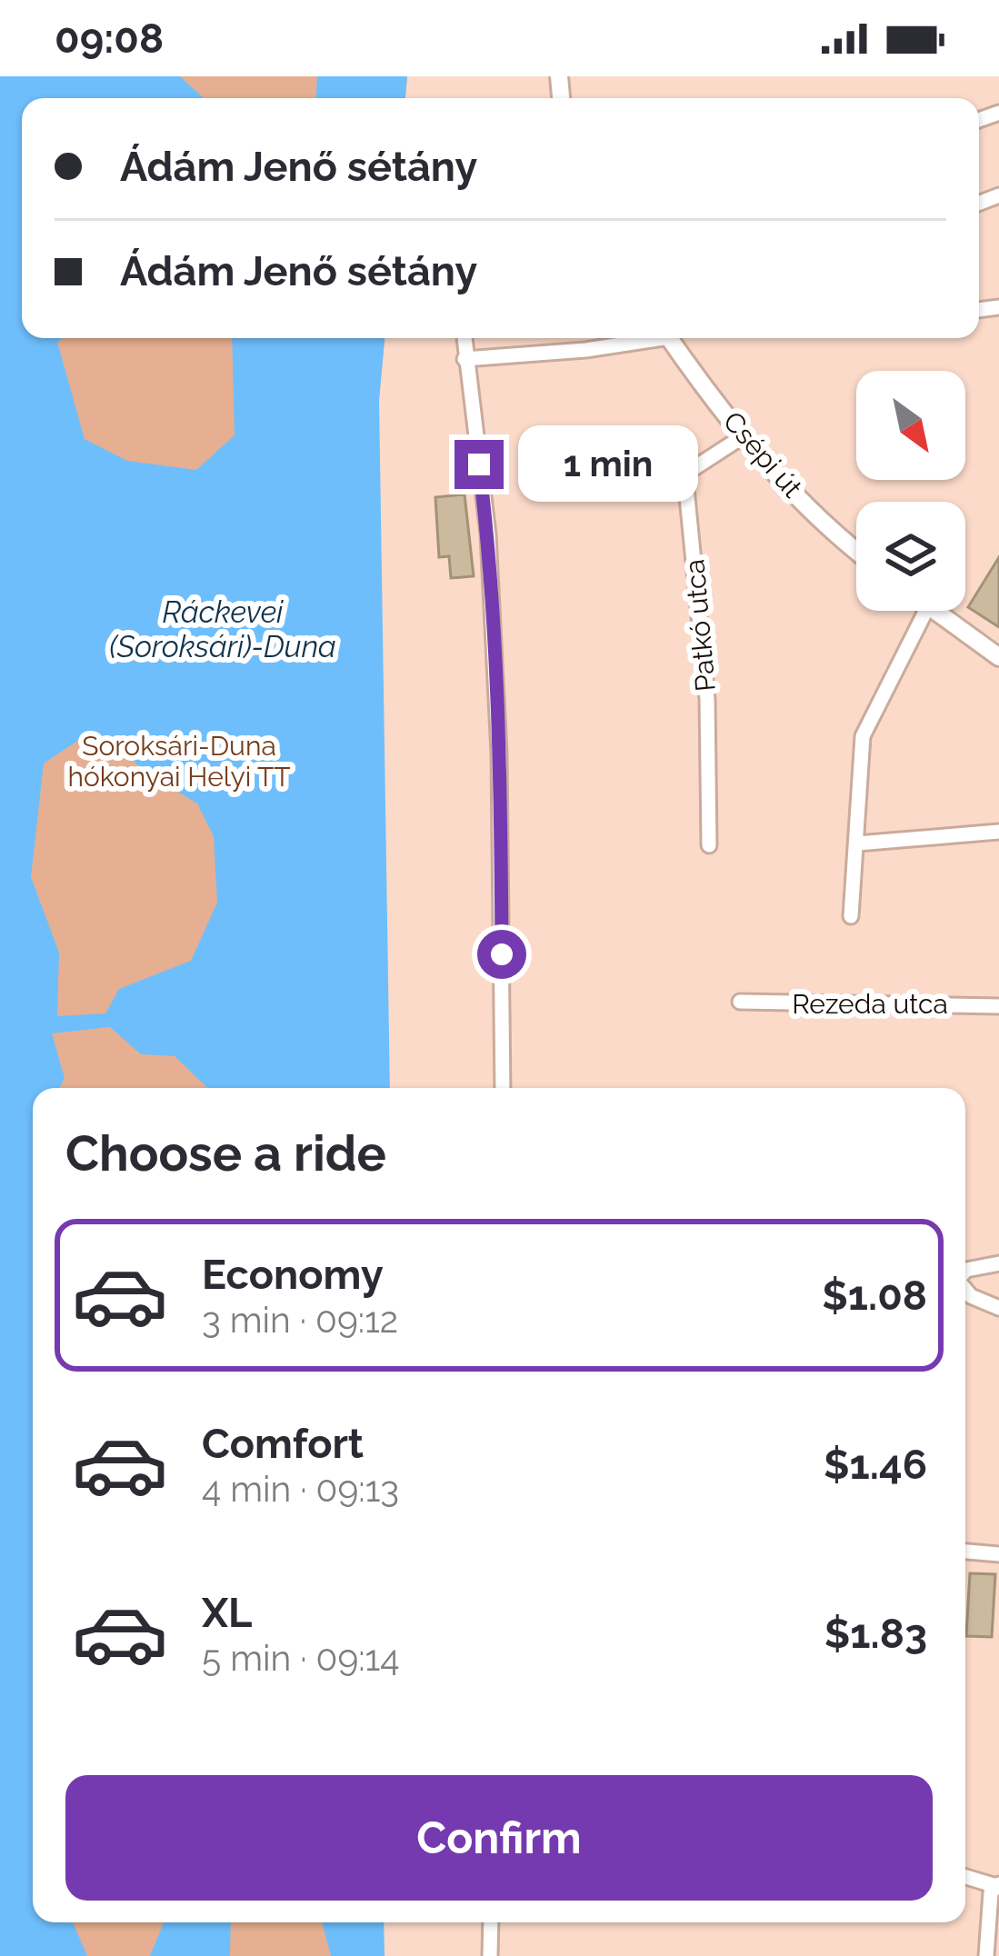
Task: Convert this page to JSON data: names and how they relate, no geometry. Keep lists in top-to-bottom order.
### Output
{
  "streets": {
    "street": ["Csépi út", "Patkó utca", "Rezeda utca"]
  },
  "crossings": [
    ["Csépi út", "Patkó utca"]
  ],
  "water": ["Ráckevei (Soroksári)-Duna"],
  "parks": ["Soroksári-Duna hókonyai Helyi TT"],
  "north": "bottom right",
  "page": {
    "status": "09:08",
    "banner": ["Ádám Jenő sétány", "Ádám Jenő sétány"],
    "bubble": "1 min",
    "heading": "Choose a ride",
    "list": [
      {
        "name": "Economy",
        "note": "3 min · 09:12",
        "value": "$1.08"
      },
      {
        "name": "Comfort",
        "note": "4 min · 09:13",
        "value": "$1.46"
      },
      {
        "name": "XL",
        "note": "5 min · 09:14",
        "value": "$1.83"
      }
    ],
    "buttons": "Confirm"
  }
}
